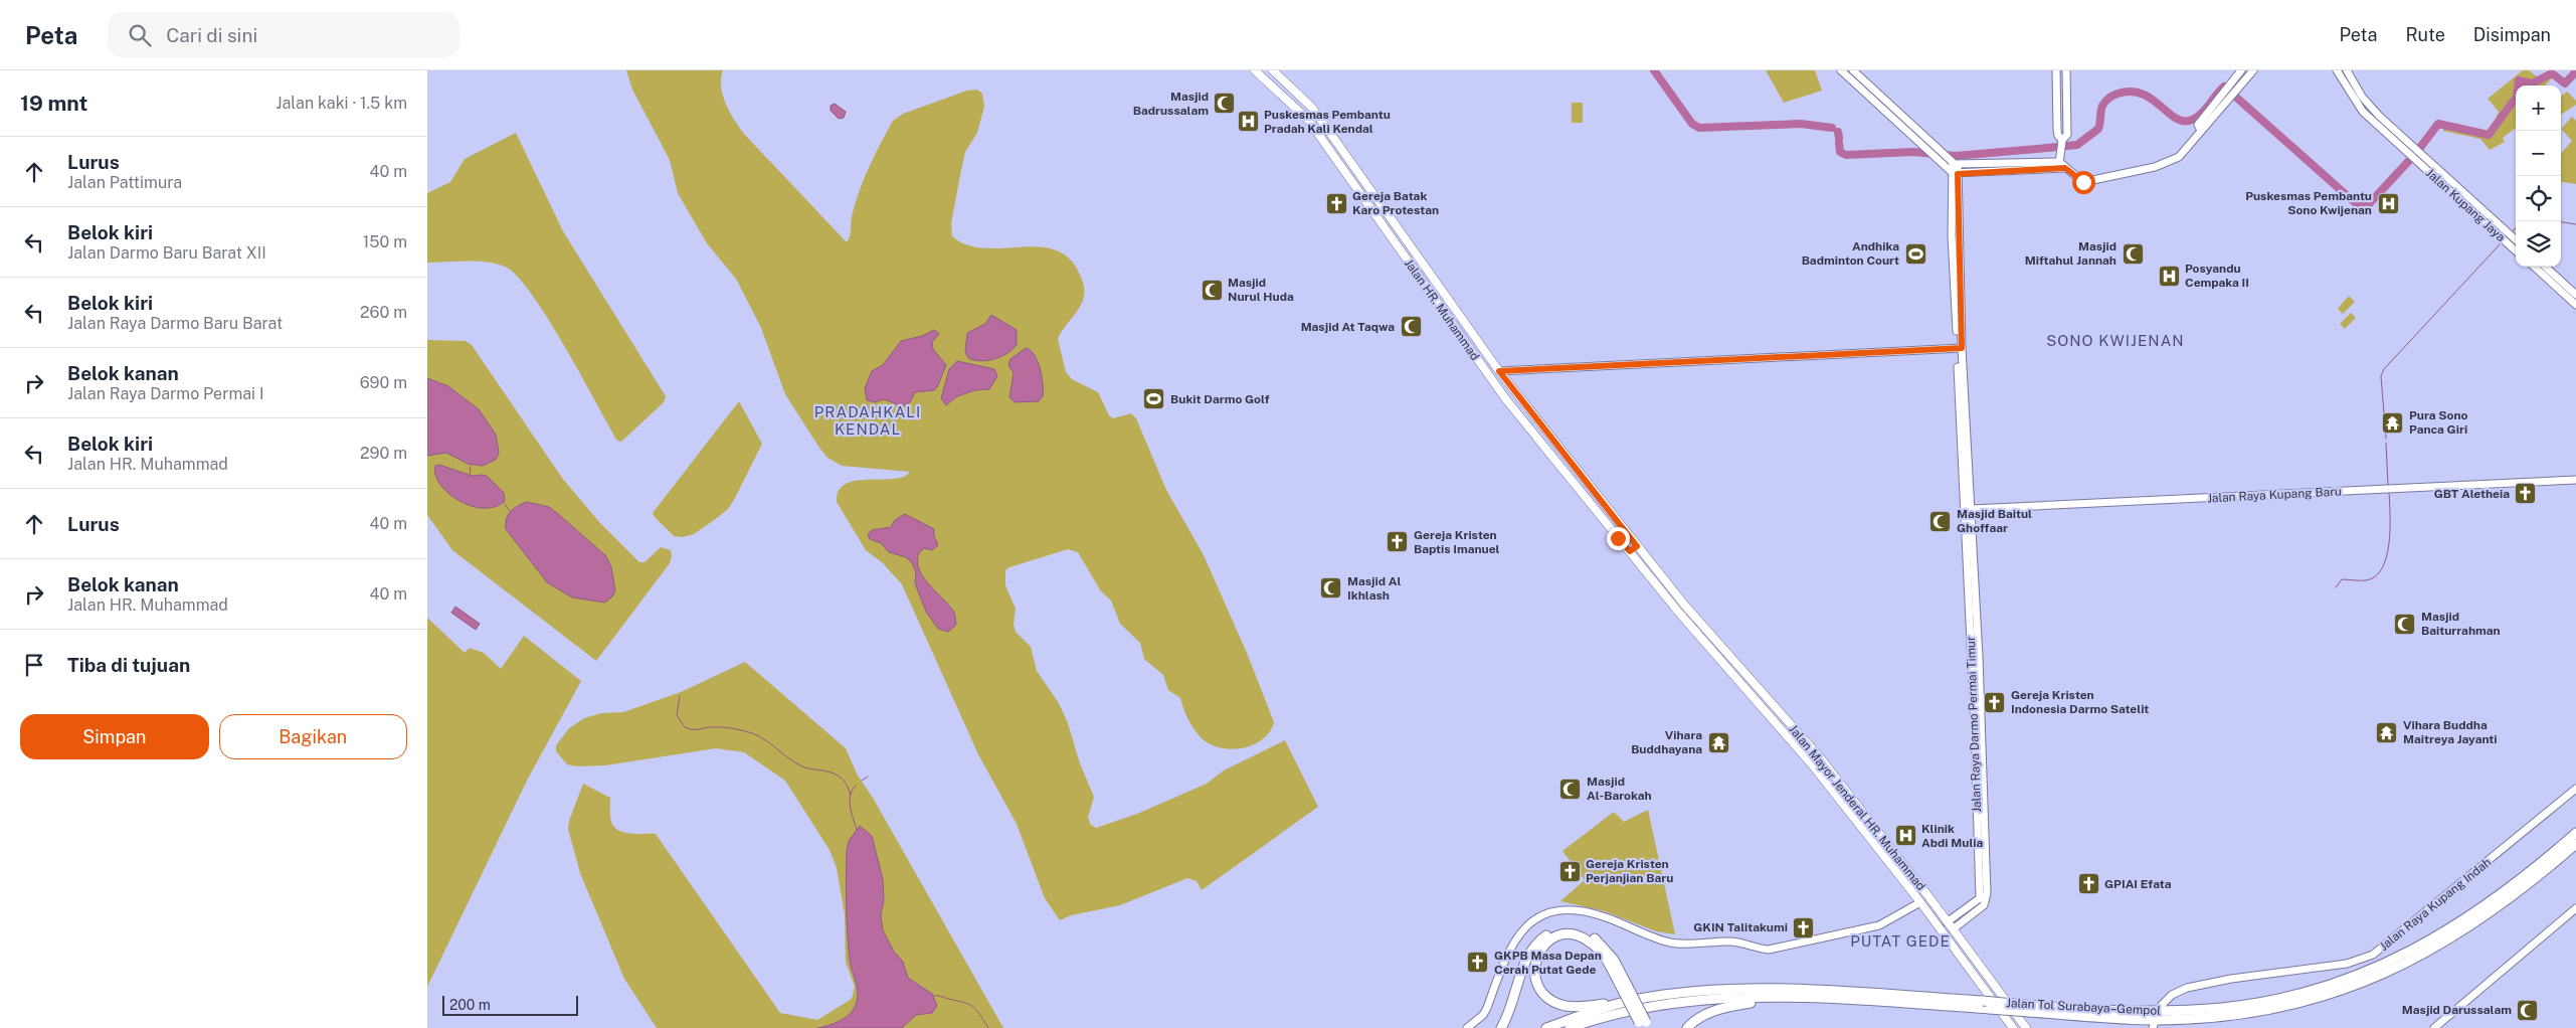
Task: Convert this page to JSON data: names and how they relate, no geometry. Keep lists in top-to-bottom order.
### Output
{
  "streets": {
    "highway": ["Jalan Tol Surabaya–Gempol"],
    "main road": ["Jalan HR. Muhammad", "Jalan Mayor Jenderal HR. Muhammad"],
    "street": [
      "Jalan Kupang Jaya",
      "Jalan Raya Kupang Baru",
      "Jalan Raya Darmo Permai Timur",
      "Jalan Raya Kupang Indah"
    ]
  },
  "crossings": [
    ["Jalan HR. Muhammad", "Jalan Mayor Jenderal HR. Muhammad"],
    ["Jalan Raya Kupang Baru", "Jalan Raya Darmo Permai Timur"],
    ["Jalan Raya Darmo Permai Timur", "Jalan Mayor Jenderal HR. Muhammad"]
  ],
  "districts": ["SONO KWIJENAN", "PRADAHKALI KENDAL", "PUTAT GEDE"],
  "places": {
    "mosque": [
      "Masjid Badrussalam",
      "Masjid Miftahul Jannah",
      "Masjid Nurul Huda",
      "Masjid At Taqwa",
      "Masjid Baitul Ghoffaar",
      "Masjid Al Ikhlash",
      "Masjid Baiturrahman",
      "Masjid Al-Barokah",
      "Masjid Darussalam"
    ],
    "hospital": [
      "Puskesmas Pembantu Pradah Kali Kendal",
      "Puskesmas Pembantu Sono Kwijenan",
      "Posyandu Cempaka II",
      "Klinik Abdi Mulia"
    ],
    "church": [
      "Gereja Batak Karo Protestan",
      "GBT Aletheia",
      "Gereja Kristen Baptis Imanuel",
      "Gereja Kristen Indonesia Darmo Satelit",
      "Gereja Kristen Perjanjian Baru",
      "GPIAI Efata",
      "GKIN Talitakumi",
      "GKPB Masa Depan Cerah Putat Gede"
    ],
    "sports": ["Andhika Badminton Court", "Bukit Darmo Golf"],
    "temple": ["Pura Sono Panca Giri", "Vihara Buddha Maitreya Jayanti", "Vihara Buddhayana"]
  },
  "scale_bar": "200 m",
  "page": {
    "header": "Peta",
    "search": "Cari di sini",
    "nav": ["Peta", "Rute", "Disimpan"],
    "heading": ["19 mnt", "Jalan kaki · 1.5 km"],
    "map_buttons": ["+", "−"],
    "list": [
      ["Lurus", "Jalan Pattimura", "40 m"],
      ["Belok kiri", "Jalan Darmo Baru Barat XII", "150 m"],
      ["Belok kiri", "Jalan Raya Darmo Baru Barat", "260 m"],
      ["Belok kanan", "Jalan Raya Darmo Permai I", "690 m"],
      ["Belok kiri", "Jalan HR. Muhammad", "290 m"],
      ["Lurus", "40 m"],
      ["Belok kanan", "Jalan HR. Muhammad", "40 m"],
      "Tiba di tujuan"
    ],
    "buttons": ["Simpan", "Bagikan"],
    "scale": "200 m"
  }
}
